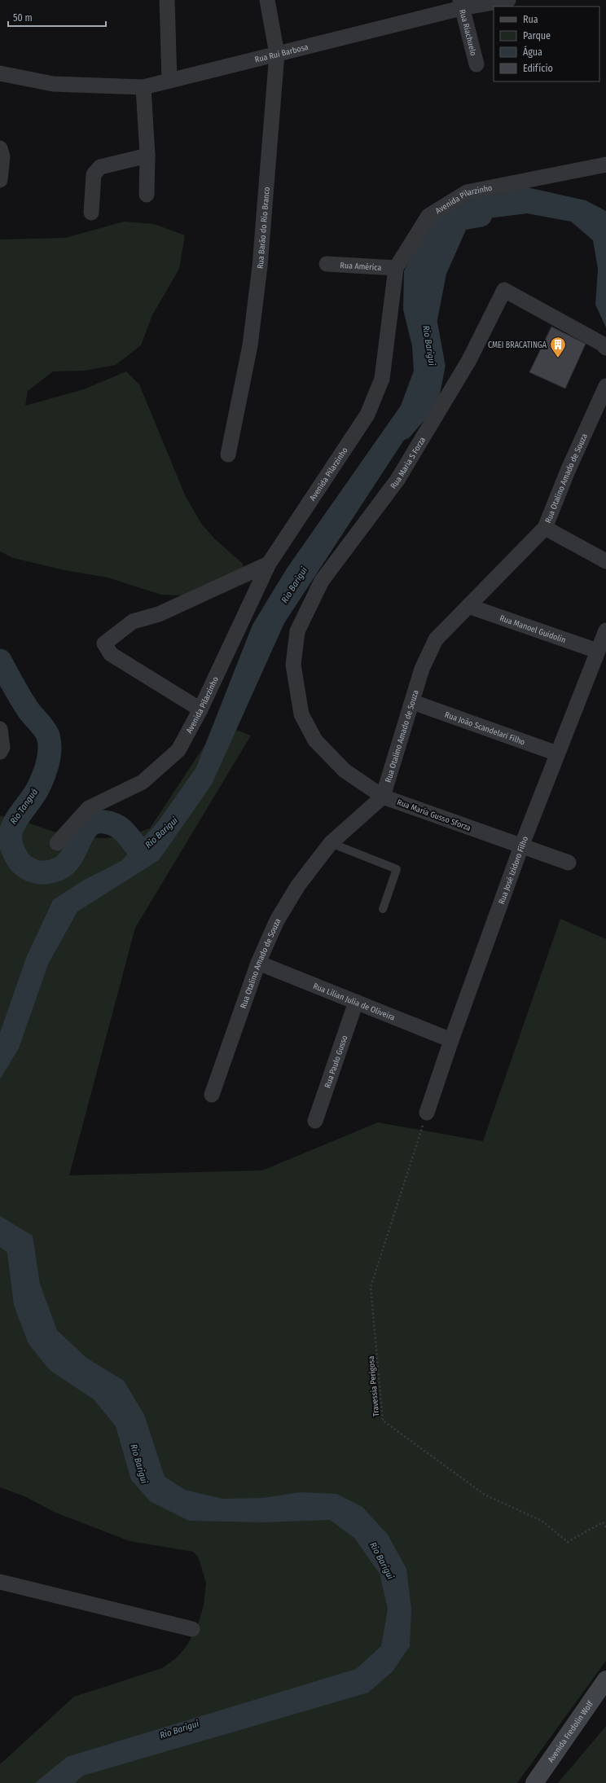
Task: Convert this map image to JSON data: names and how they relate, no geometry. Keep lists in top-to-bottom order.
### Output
{
  "streets": {
    "main road": ["Avenida Fredolin Wolf"],
    "street": [
      "Rua Riachuelo",
      "Rua Rui Barbosa",
      "Avenida Pilarzinho",
      "Rua Barão do Rio Branco",
      "Rua América",
      "Rua Maria S Forza",
      "Rua Otalino Amado de Souza",
      "Rua Manoel Guidolin",
      "Rua João Scandelari Filho",
      "Rua Maria Gusso Sforza",
      "Rua José Izidoro Filho",
      "Rua Lilian Julia de Oliveira",
      "Rua Paulo Gusso"
    ],
    "path": ["Travessia Perigosa"]
  },
  "crossings": [
    ["Rua Riachuelo", "Rua Rui Barbosa"],
    ["Rua Rui Barbosa", "Rua Barão do Rio Branco"],
    ["Avenida Pilarzinho", "Rua América"],
    ["Rua Maria S Forza", "Rua Maria Gusso Sforza"],
    ["Rua Otalino Amado de Souza", "Rua Manoel Guidolin"],
    ["Rua Otalino Amado de Souza", "Rua João Scandelari Filho"],
    ["Rua Otalino Amado de Souza", "Rua Maria Gusso Sforza"],
    ["Rua Otalino Amado de Souza", "Rua Lilian Julia de Oliveira"],
    ["Rua Manoel Guidolin", "Rua José Izidoro Filho"],
    ["Rua João Scandelari Filho", "Rua José Izidoro Filho"],
    ["Rua Maria Gusso Sforza", "Rua José Izidoro Filho"],
    ["Rua José Izidoro Filho", "Rua Lilian Julia de Oliveira"],
    ["Rua José Izidoro Filho", "Travessia Perigosa"],
    ["Rua Lilian Julia de Oliveira", "Rua Paulo Gusso"]
  ],
  "water": ["Rio Barigui", "Rio Tanguá"],
  "places": {
    "building": ["CMEI BRACATINGA"]
  },
  "legend": [
    "Rua",
    "Parque",
    "Água",
    "Edifício"
  ],
  "scale_bar": "50 m"
}
